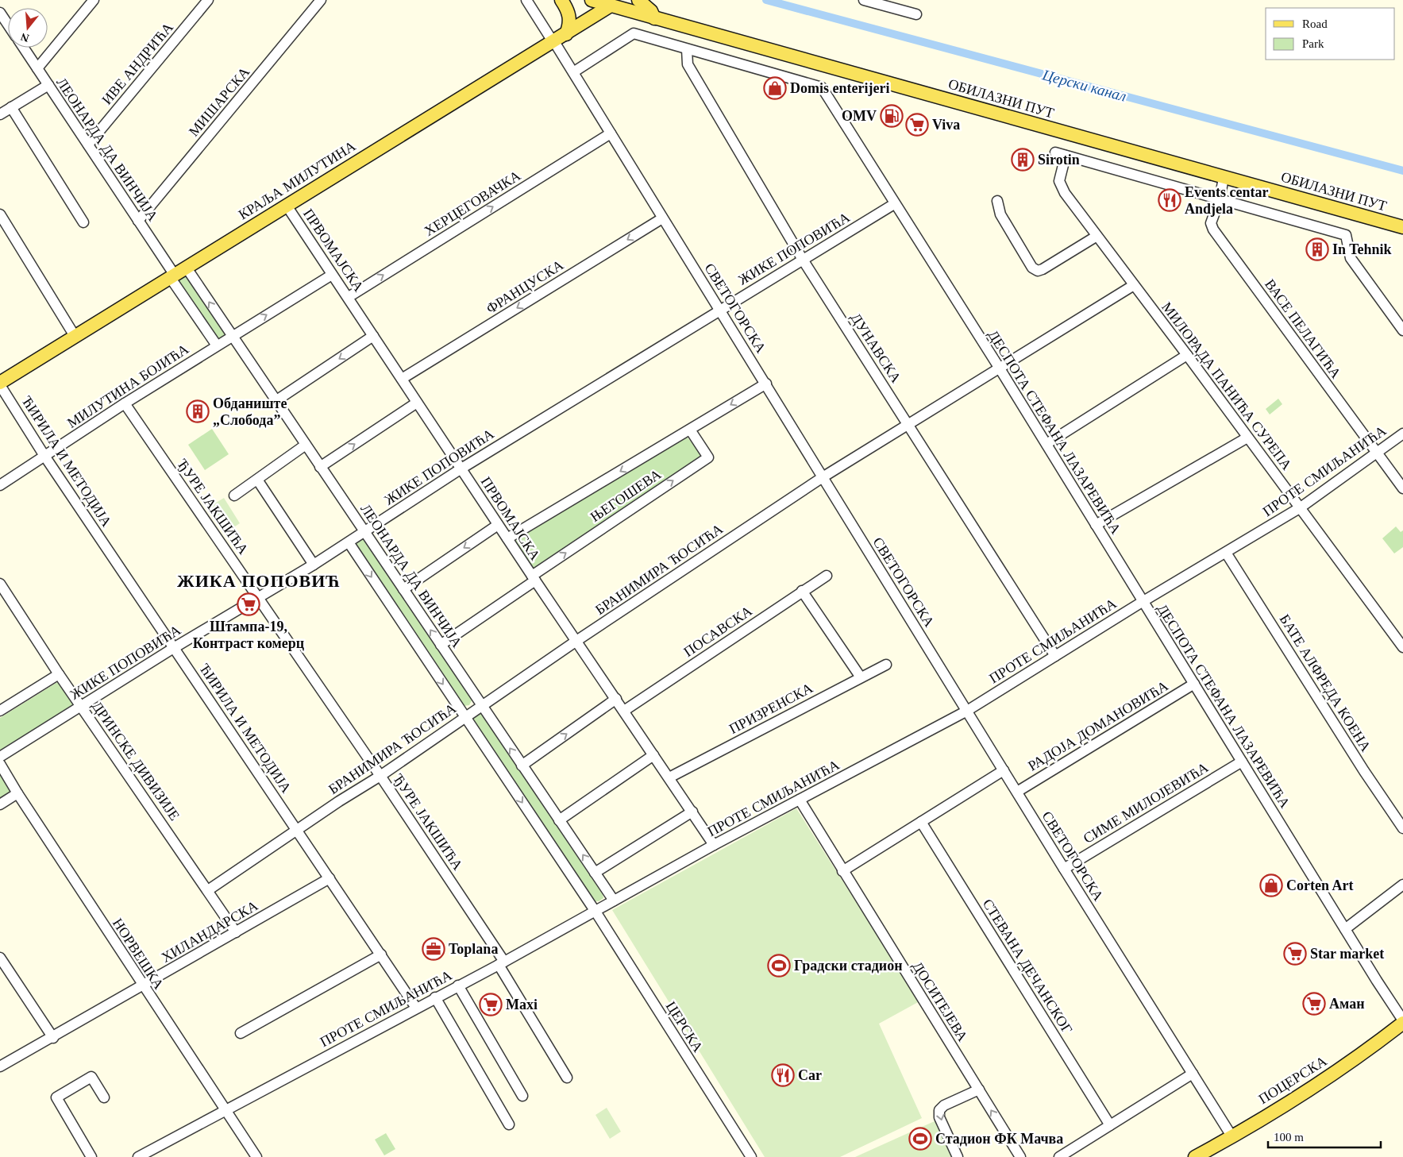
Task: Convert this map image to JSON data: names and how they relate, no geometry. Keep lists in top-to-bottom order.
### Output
{
  "streets": {
    "main road": ["ОБИЛАЗНИ ПУТ", "КРАЉА МИЛУТИНА", "ПОЦЕРСКА"],
    "street": [
      "ИВЕ АНДРИЋА",
      "МИШАРСКА",
      "ЛЕОНАРДА ДА ВИНЧИЈА",
      "ХЕРЦЕГОВАЧКА",
      "ЖИКЕ ПОПОВИЋА",
      "ПРВОМАЈСКА",
      "ФРАНЦУСКА",
      "СВЕТОГОРСКА",
      "ВАСЕ ПЕЛАГИЋА",
      "ДУНАВСКА",
      "МИЛУТИНА БОЈИЋА",
      "МИЛОРАДА ПАНИЋА СУРЕПА",
      "ДЕСПОТА СТЕФАНА ЛАЗАРЕВИЋА",
      "ЋИРИЛА И МЕТОДИЈА",
      "ПРОТЕ СМИЉАНИЋА",
      "ЊЕГОШЕВА",
      "ЂУРЕ ЈАКШИЋА",
      "БРАНИМИРА ЋОСИЋА",
      "ПОСАВСКА",
      "БАТЕ АЛФРЕДА КОЕНА",
      "ПРИЗРЕНСКА",
      "РАДОЈА ДОМАНОВИЋА",
      "ДРИНСКЕ ДИВИЗИЈЕ",
      "СИМЕ МИЛОЈЕВИЋА",
      "ХИЛАНДАРСКА",
      "НОРВЕШКА",
      "СТЕВАНА ДЕЧАНСКОГ",
      "ДОСИТЕЈЕВА",
      "ЦЕРСКА"
    ]
  },
  "crossings": [
    ["ИВЕ АНДРИЋА", "ЛЕОНАРДА ДА ВИНЧИЈА"],
    ["ОБИЛАЗНИ ПУТ", "КРАЉА МИЛУТИНА"],
    ["ОБИЛАЗНИ ПУТ", "ВАСЕ ПЕЛАГИЋА"],
    ["МИШАРСКА", "ЛЕОНАРДА ДА ВИНЧИЈА"],
    ["ЛЕОНАРДА ДА ВИНЧИЈА", "КРАЉА МИЛУТИНА"],
    ["ЛЕОНАРДА ДА ВИНЧИЈА", "ЖИКЕ ПОПОВИЋА"],
    ["ЛЕОНАРДА ДА ВИНЧИЈА", "МИЛУТИНА БОЈИЋА"],
    ["ЛЕОНАРДА ДА ВИНЧИЈА", "ПРОТЕ СМИЉАНИЋА"],
    ["ЛЕОНАРДА ДА ВИНЧИЈА", "БРАНИМИРА ЋОСИЋА"],
    ["КРАЉА МИЛУТИНА", "ПРВОМАЈСКА"],
    ["КРАЉА МИЛУТИНА", "СВЕТОГОРСКА"],
    ["КРАЉА МИЛУТИНА", "ЋИРИЛА И МЕТОДИЈА"],
    ["ХЕРЦЕГОВАЧКА", "ПРВОМАЈСКА"],
    ["ХЕРЦЕГОВАЧКА", "СВЕТОГОРСКА"],
    ["ЖИКЕ ПОПОВИЋА", "ПРВОМАЈСКА"],
    ["ЖИКЕ ПОПОВИЋА", "СВЕТОГОРСКА"],
    ["ЖИКЕ ПОПОВИЋА", "ДУНАВСКА"],
    ["ЖИКЕ ПОПОВИЋА", "ДЕСПОТА СТЕФАНА ЛАЗАРЕВИЋА"],
    ["ЖИКЕ ПОПОВИЋА", "ЋИРИЛА И МЕТОДИЈА"],
    ["ЖИКЕ ПОПОВИЋА", "ЂУРЕ ЈАКШИЋА"],
    ["ЖИКЕ ПОПОВИЋА", "ДРИНСКЕ ДИВИЗИЈЕ"],
    ["ПРВОМАЈСКА", "ФРАНЦУСКА"],
    ["ПРВОМАЈСКА", "МИЛУТИНА БОЈИЋА"],
    ["ПРВОМАЈСКА", "ПРОТЕ СМИЉАНИЋА"],
    ["ПРВОМАЈСКА", "ЊЕГОШЕВА"],
    ["ПРВОМАЈСКА", "БРАНИМИРА ЋОСИЋА"],
    ["ПРВОМАЈСКА", "ПОСАВСКА"],
    ["ПРВОМАЈСКА", "ПРИЗРЕНСКА"],
    ["ФРАНЦУСКА", "СВЕТОГОРСКА"],
    ["СВЕТОГОРСКА", "ДЕСПОТА СТЕФАНА ЛАЗАРЕВИЋА"],
    ["СВЕТОГОРСКА", "ПРОТЕ СМИЉАНИЋА"],
    ["СВЕТОГОРСКА", "ЊЕГОШЕВА"],
    ["СВЕТОГОРСКА", "БРАНИМИРА ЋОСИЋА"],
    ["СВЕТОГОРСКА", "РАДОЈА ДОМАНОВИЋА"],
    ["СВЕТОГОРСКА", "СИМЕ МИЛОЈЕВИЋА"],
    ["СВЕТОГОРСКА", "ПОЦЕРСКА"],
    ["ВАСЕ ПЕЛАГИЋА", "ПРОТЕ СМИЉАНИЋА"],
    ["ДУНАВСКА", "ДЕСПОТА СТЕФАНА ЛАЗАРЕВИЋА"],
    ["ДУНАВСКА", "ПРОТЕ СМИЉАНИЋА"],
    ["ДУНАВСКА", "БРАНИМИРА ЋОСИЋА"],
    ["МИЛУТИНА БОЈИЋА", "ЋИРИЛА И МЕТОДИЈА"],
    ["МИЛУТИНА БОЈИЋА", "ЂУРЕ ЈАКШИЋА"],
    ["МИЛОРАДА ПАНИЋА СУРЕПА", "ПРОТЕ СМИЉАНИЋА"],
    ["МИЛОРАДА ПАНИЋА СУРЕПА", "БРАНИМИРА ЋОСИЋА"],
    ["ДЕСПОТА СТЕФАНА ЛАЗАРЕВИЋА", "ПРОТЕ СМИЉАНИЋА"],
    ["ДЕСПОТА СТЕФАНА ЛАЗАРЕВИЋА", "БРАНИМИРА ЋОСИЋА"],
    ["ДЕСПОТА СТЕФАНА ЛАЗАРЕВИЋА", "РАДОЈА ДОМАНОВИЋА"],
    ["ДЕСПОТА СТЕФАНА ЛАЗАРЕВИЋА", "СИМЕ МИЛОЈЕВИЋА"],
    ["ДЕСПОТА СТЕФАНА ЛАЗАРЕВИЋА", "ПОЦЕРСКА"],
    ["ЋИРИЛА И МЕТОДИЈА", "ПРОТЕ СМИЉАНИЋА"],
    ["ЋИРИЛА И МЕТОДИЈА", "БРАНИМИРА ЋОСИЋА"],
    ["ЋИРИЛА И МЕТОДИЈА", "ХИЛАНДАРСКА"],
    ["ПРОТЕ СМИЉАНИЋА", "ЂУРЕ ЈАКШИЋА"],
    ["ПРОТЕ СМИЉАНИЋА", "БАТЕ АЛФРЕДА КОЕНА"],
    ["ПРОТЕ СМИЉАНИЋА", "НОРВЕШКА"],
    ["ПРОТЕ СМИЉАНИЋА", "ДОСИТЕЈЕВА"],
    ["ПРОТЕ СМИЉАНИЋА", "ЦЕРСКА"],
    ["ЂУРЕ ЈАКШИЋА", "БРАНИМИРА ЋОСИЋА"],
    ["БРАНИМИРА ЋОСИЋА", "ДРИНСКЕ ДИВИЗИЈЕ"],
    ["ДРИНСКЕ ДИВИЗИЈЕ", "ХИЛАНДАРСКА"],
    ["ХИЛАНДАРСКА", "НОРВЕШКА"]
  ],
  "one_way": ["ХЕРЦЕГОВАЧКА", "ФРАНЦУСКА"],
  "districts": ["ЖИКА ПОПОВИЋ"],
  "water": ["Церски канал"],
  "places": {
    "shop": ["Domis enterijeri", "Corten Art"],
    "fuel station": ["OMV"],
    "supermarket": [
      "Viva",
      "Штампа-19, Контраст комерц",
      "Star market",
      "Аман",
      "Maxi"
    ],
    "building": ["Sirotin", "In Tehnik", "Обданиште „Слобода”"],
    "restaurant": ["Events centar Andjela", "Car"],
    "office": ["Toplana"],
    "sports": ["Градски стадион", "Стадион ФК Мачва"]
  },
  "legend": ["Road", "Park"],
  "scale_bar": "100 m",
  "north": "bottom"
}
